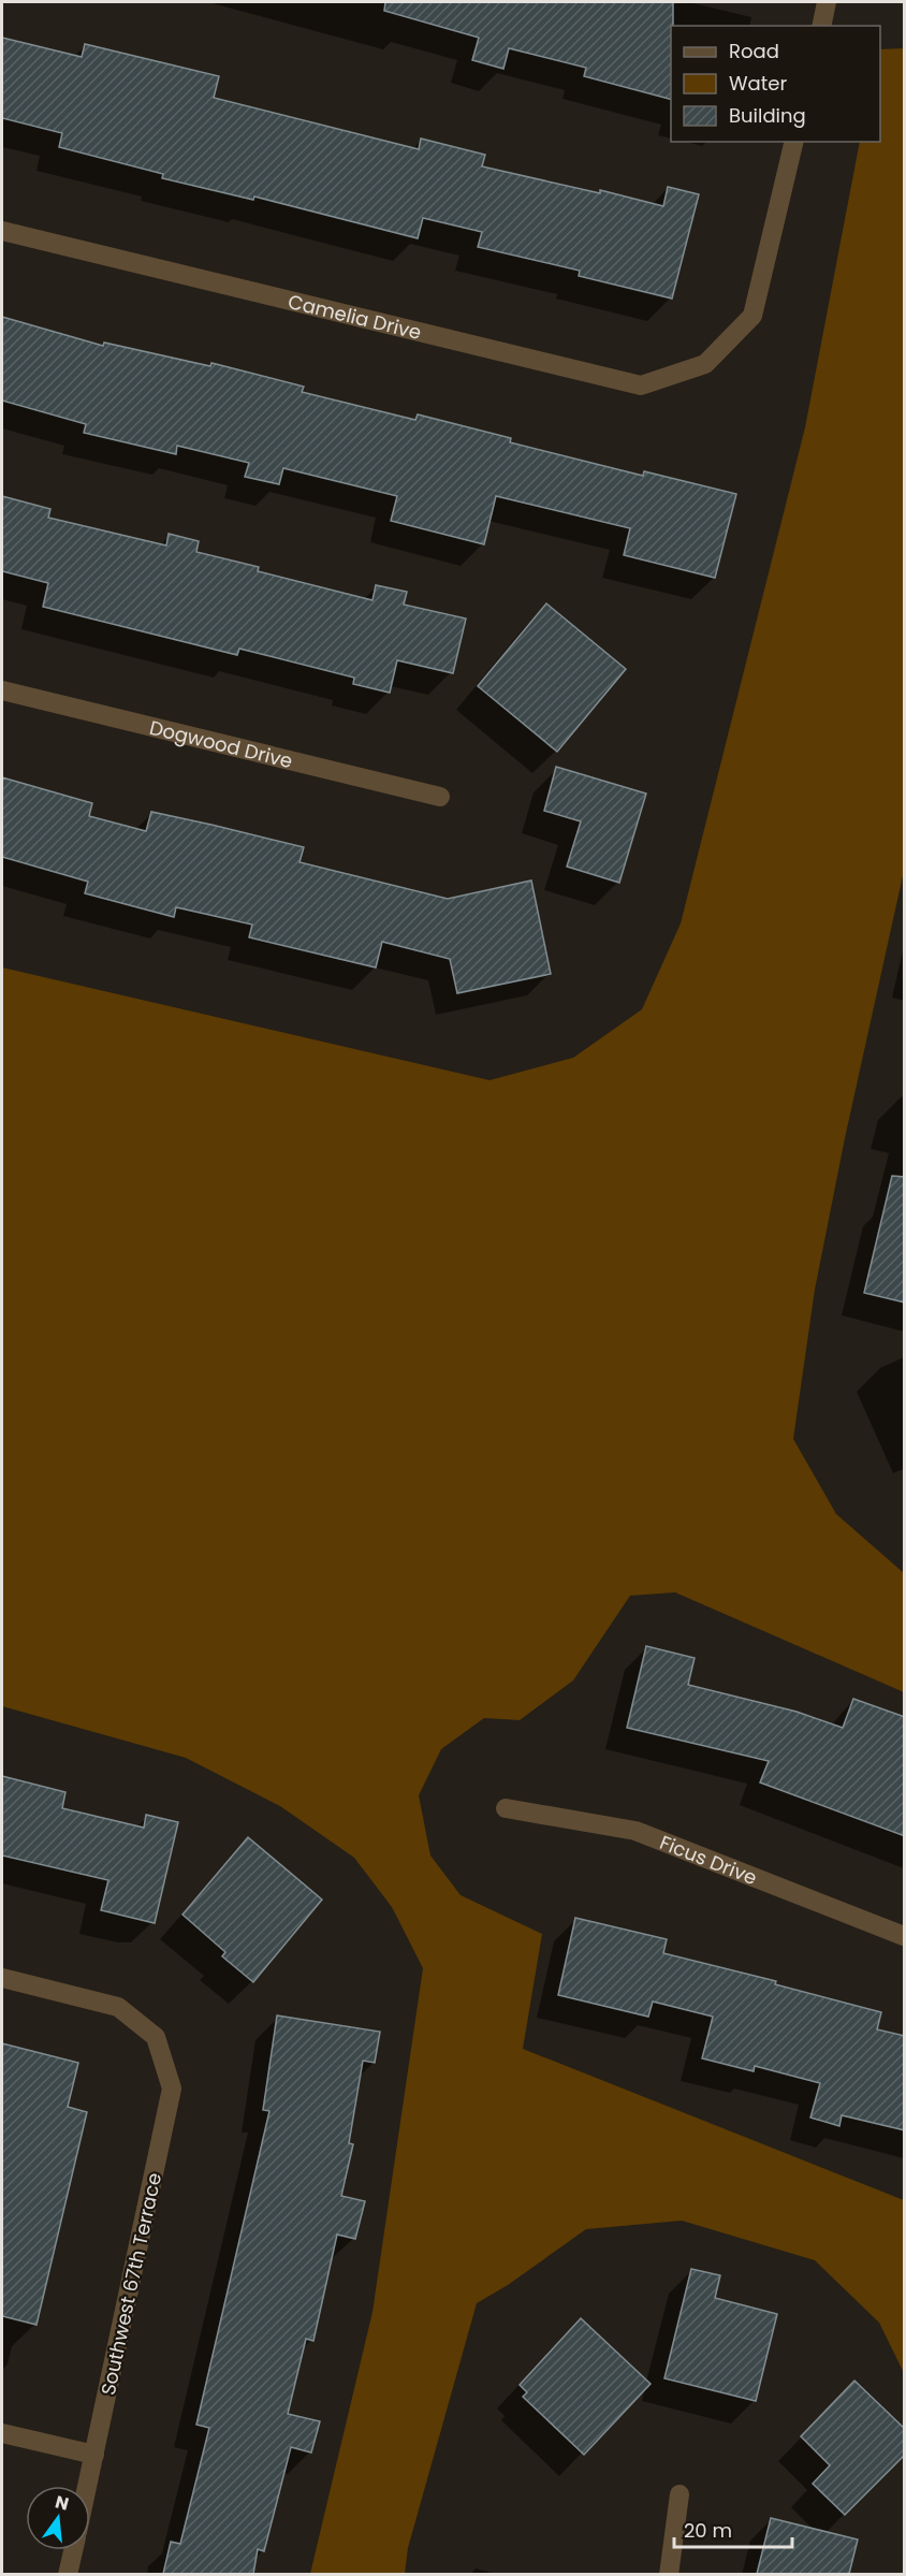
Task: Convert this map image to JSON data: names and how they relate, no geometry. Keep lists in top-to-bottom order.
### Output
{
  "streets": {
    "street": [
      "Camelia Drive",
      "Dogwood Drive",
      "Ficus Drive",
      "Southwest 67th Terrace"
    ]
  },
  "legend": ["Road", "Water", "Building"],
  "scale_bar": "20 m",
  "north": "top"
}
